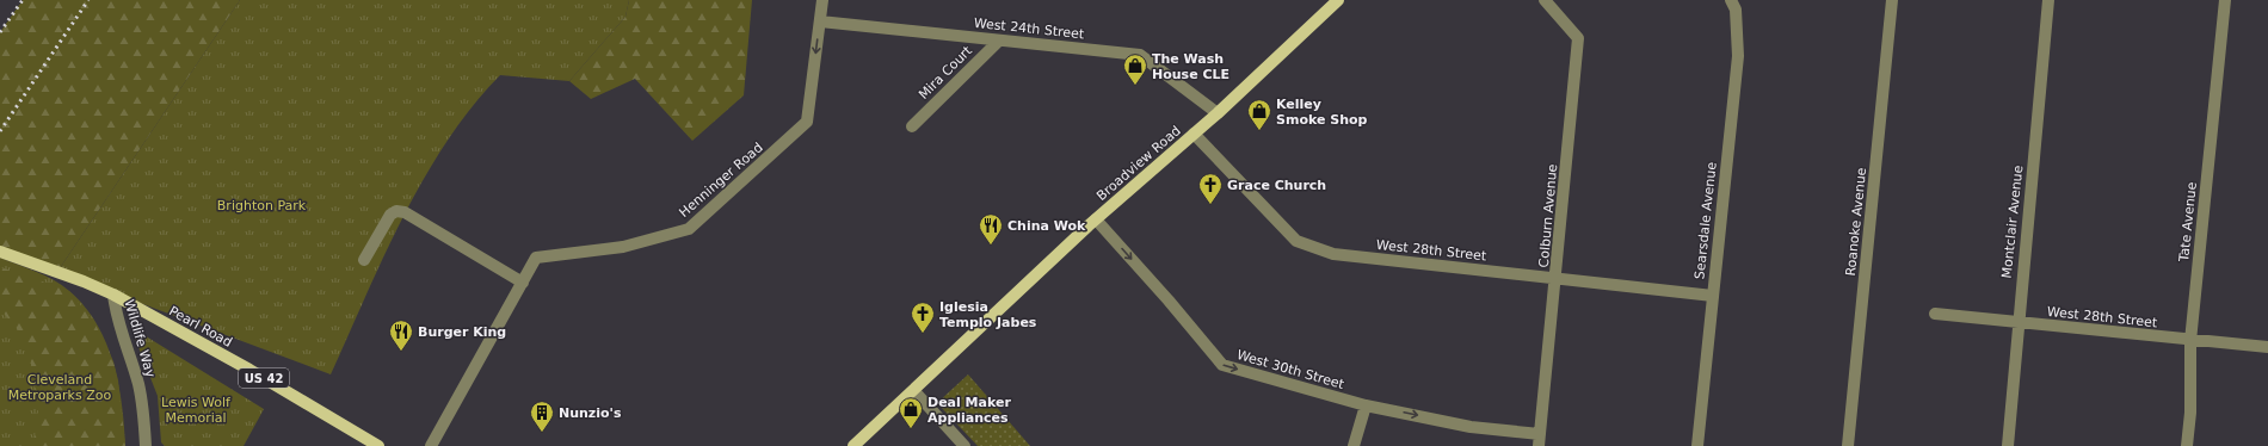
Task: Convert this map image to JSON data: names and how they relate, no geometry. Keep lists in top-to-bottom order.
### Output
{
  "streets": {
    "main road": ["Broadview Road", "Pearl Road", "US 42"],
    "street": [
      "West 24th Street",
      "Mira Court",
      "Henninger Road",
      "Colburn Avenue",
      "Searsdale Avenue",
      "Roanoke Avenue",
      "Montclair Avenue",
      "Tate Avenue",
      "West 28th Street",
      "Wildlife Way",
      "West 30th Street"
    ]
  },
  "crossings": [
    ["West 24th Street", "Mira Court"],
    ["West 24th Street", "Broadview Road"],
    ["West 24th Street", "Henninger Road"],
    ["Broadview Road", "West 28th Street"],
    ["Broadview Road", "West 30th Street"],
    ["Colburn Avenue", "West 28th Street"],
    ["Colburn Avenue", "West 30th Street"],
    ["Searsdale Avenue", "West 28th Street"],
    ["Montclair Avenue", "West 28th Street"],
    ["Tate Avenue", "West 28th Street"],
    ["Pearl Road", "Wildlife Way"]
  ],
  "one_way": ["Henninger Road", "West 30th Street"],
  "parks": ["Brighton Park", "Cleveland Metroparks Zoo", "Lewis Wolf Memorial"],
  "places": {
    "shop": ["The Wash House CLE", "Kelley Smoke Shop", "Deal Maker Appliances"],
    "church": ["Grace Church", "Iglesia Templo Jabes"],
    "restaurant": ["China Wok", "Burger King"],
    "building": ["Nunzio's"]
  }
}
